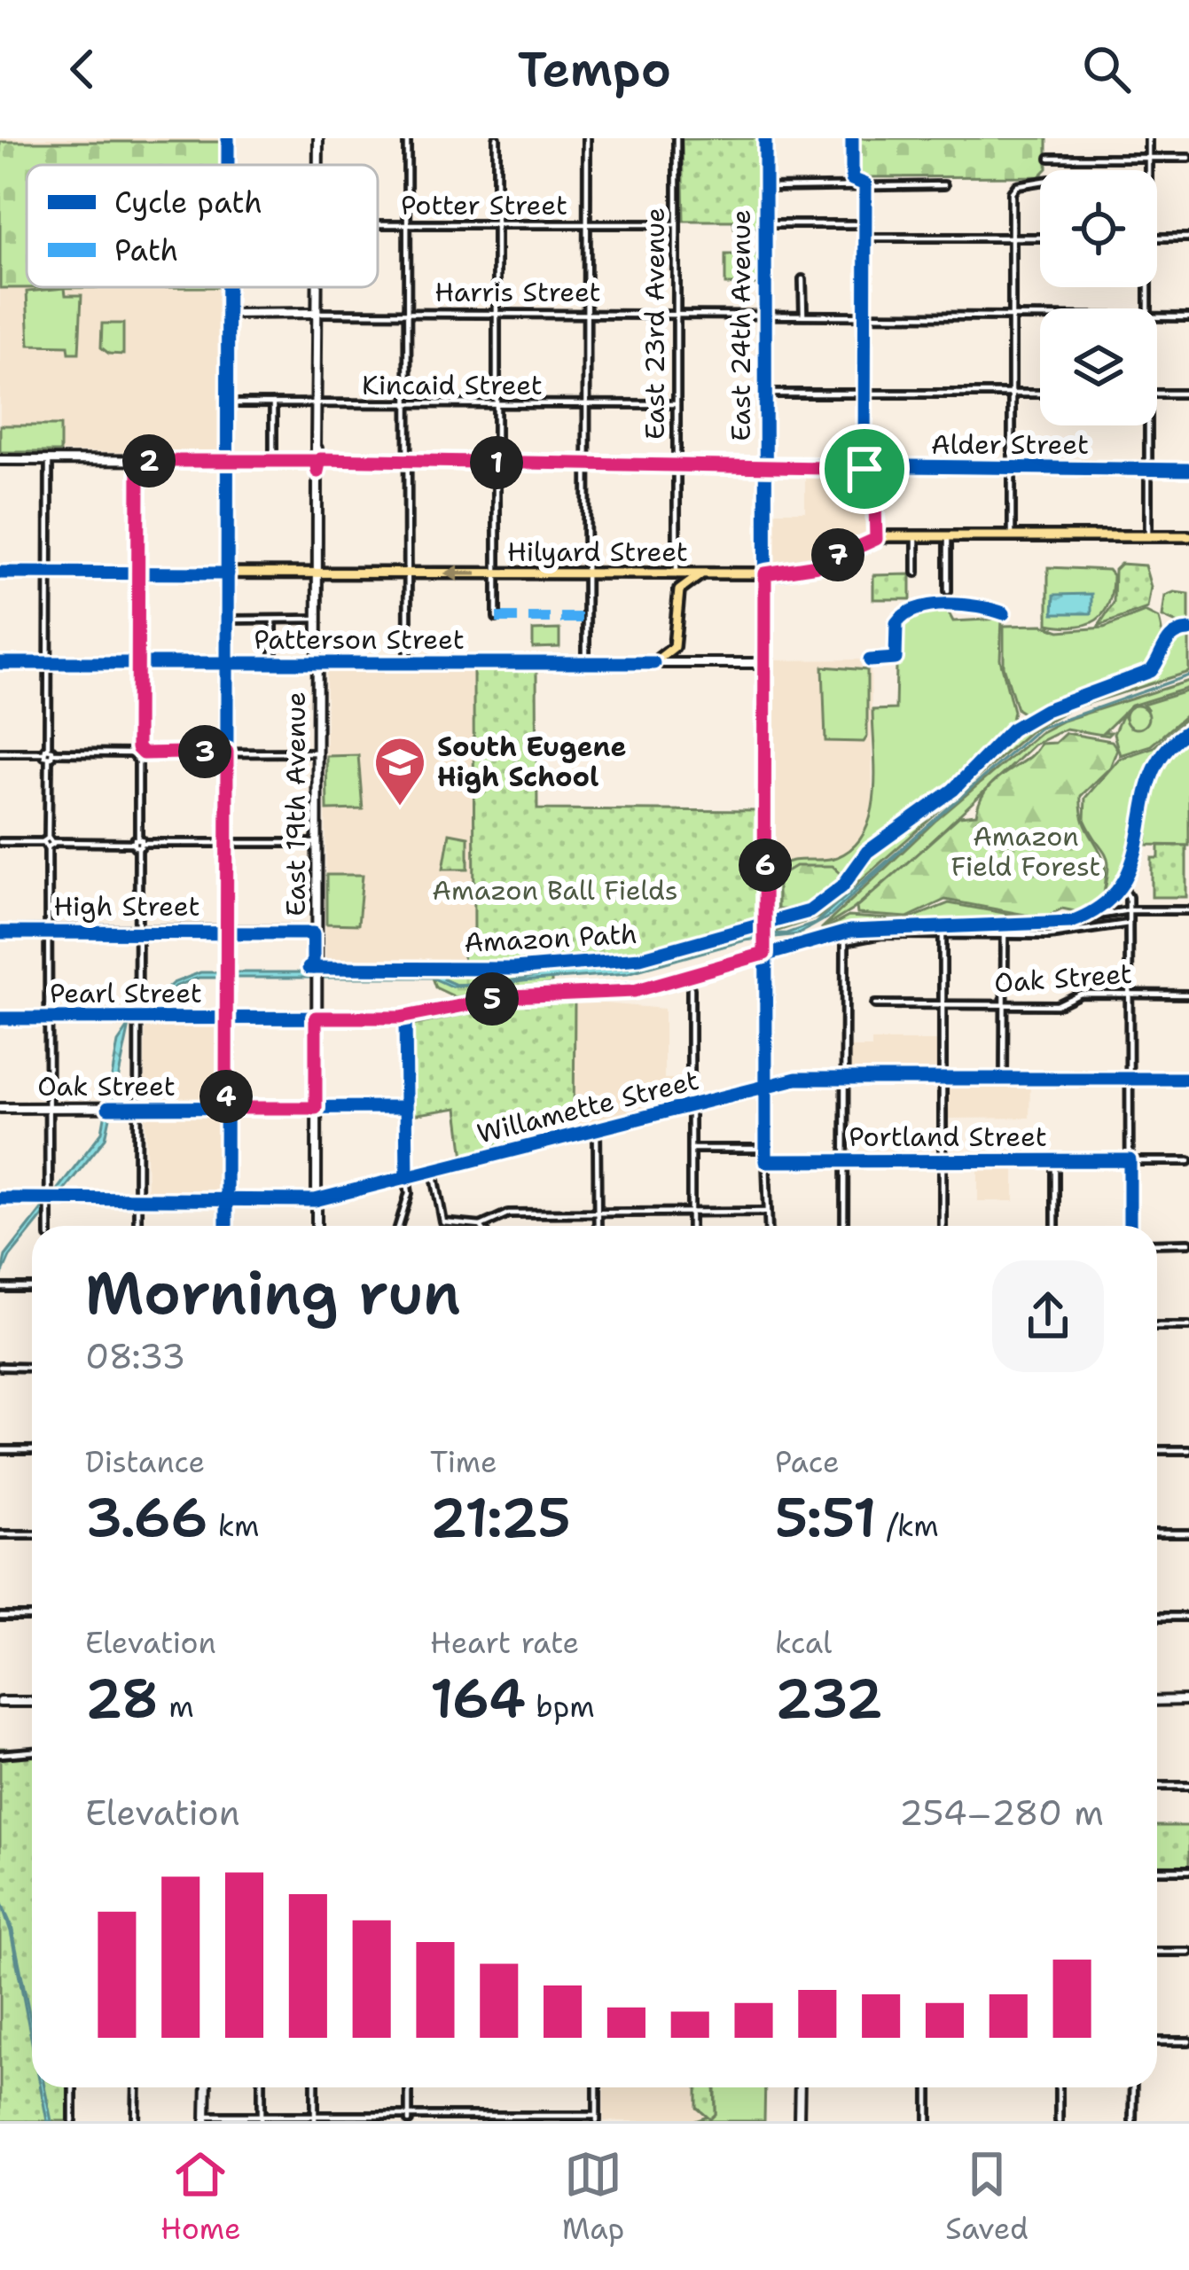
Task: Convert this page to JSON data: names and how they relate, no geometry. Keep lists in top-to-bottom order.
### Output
{
  "streets": {
    "main road": ["Hilyard Street", "Patterson Street"],
    "street": [
      "Potter Street",
      "Harris Street",
      "East 23rd Avenue",
      "East 24th Avenue",
      "Kincaid Street",
      "Alder Street",
      "East 19th Avenue",
      "High Street",
      "Oak Street",
      "Pearl Street",
      "Willamette Street",
      "Portland Street"
    ],
    "cycle path": ["Amazon Path"]
  },
  "crossings": [
    ["Potter Street", "East 23rd Avenue"],
    ["Harris Street", "East 23rd Avenue"],
    ["Harris Street", "East 24th Avenue"],
    ["Harris Street", "East 19th Avenue"],
    ["East 23rd Avenue", "Kincaid Street"],
    ["East 23rd Avenue", "Alder Street"],
    ["East 23rd Avenue", "Hilyard Street"],
    ["East 24th Avenue", "Alder Street"],
    ["East 24th Avenue", "Hilyard Street"],
    ["East 24th Avenue", "Patterson Street"],
    ["East 24th Avenue", "Pearl Street"],
    ["East 24th Avenue", "Willamette Street"],
    ["Kincaid Street", "East 19th Avenue"],
    ["Alder Street", "East 19th Avenue"],
    ["Hilyard Street", "East 19th Avenue"],
    ["Patterson Street", "East 19th Avenue"],
    ["East 19th Avenue", "High Street"],
    ["East 19th Avenue", "Oak Street"],
    ["East 19th Avenue", "Pearl Street"],
    ["East 19th Avenue", "Willamette Street"]
  ],
  "parks": ["Amazon Field Forest", "Amazon Ball Fields"],
  "places": {
    "school or university": ["South Eugene High School"]
  },
  "legend": ["Cycle path", "Path"],
  "page": {
    "header": "Tempo",
    "pins": [
      "2",
      "1",
      "7",
      "3",
      "6",
      "5",
      "4"
    ],
    "heading": ["Morning run", "08:33"],
    "stats": [
      ["Distance", "3.66 km"],
      ["Time", "21:25"],
      ["Pace", "5:51 /km"],
      ["Elevation", "28 m"],
      ["Heart rate", "164 bpm"],
      ["kcal", "232"]
    ],
    "chart": ["Elevation", "254–280 m"],
    "tabs": ["Home", "Map", "Saved"]
  }
}
